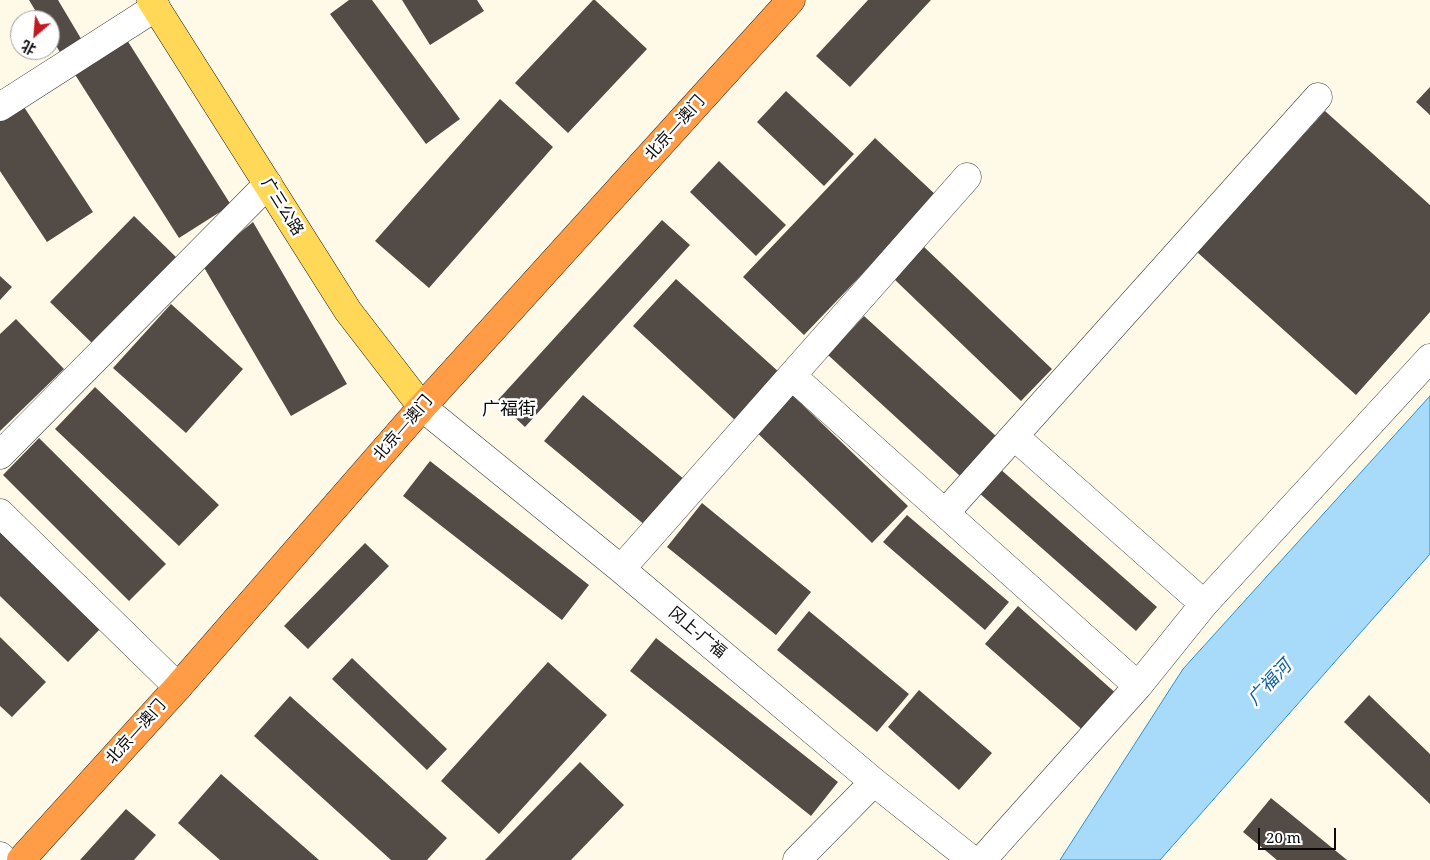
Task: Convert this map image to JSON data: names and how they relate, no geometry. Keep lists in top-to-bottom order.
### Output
{
  "streets": {
    "highway": ["北京—澳门"],
    "main road": ["广三公路"],
    "street": ["冈上-广福"]
  },
  "crossings": [
    ["北京—澳门", "广三公路"],
    ["北京—澳门", "冈上-广福"],
    ["广三公路", "冈上-广福"]
  ],
  "districts": ["广福街"],
  "water": ["广福河"],
  "scale_bar": "20 m",
  "north": "bottom left"
}
